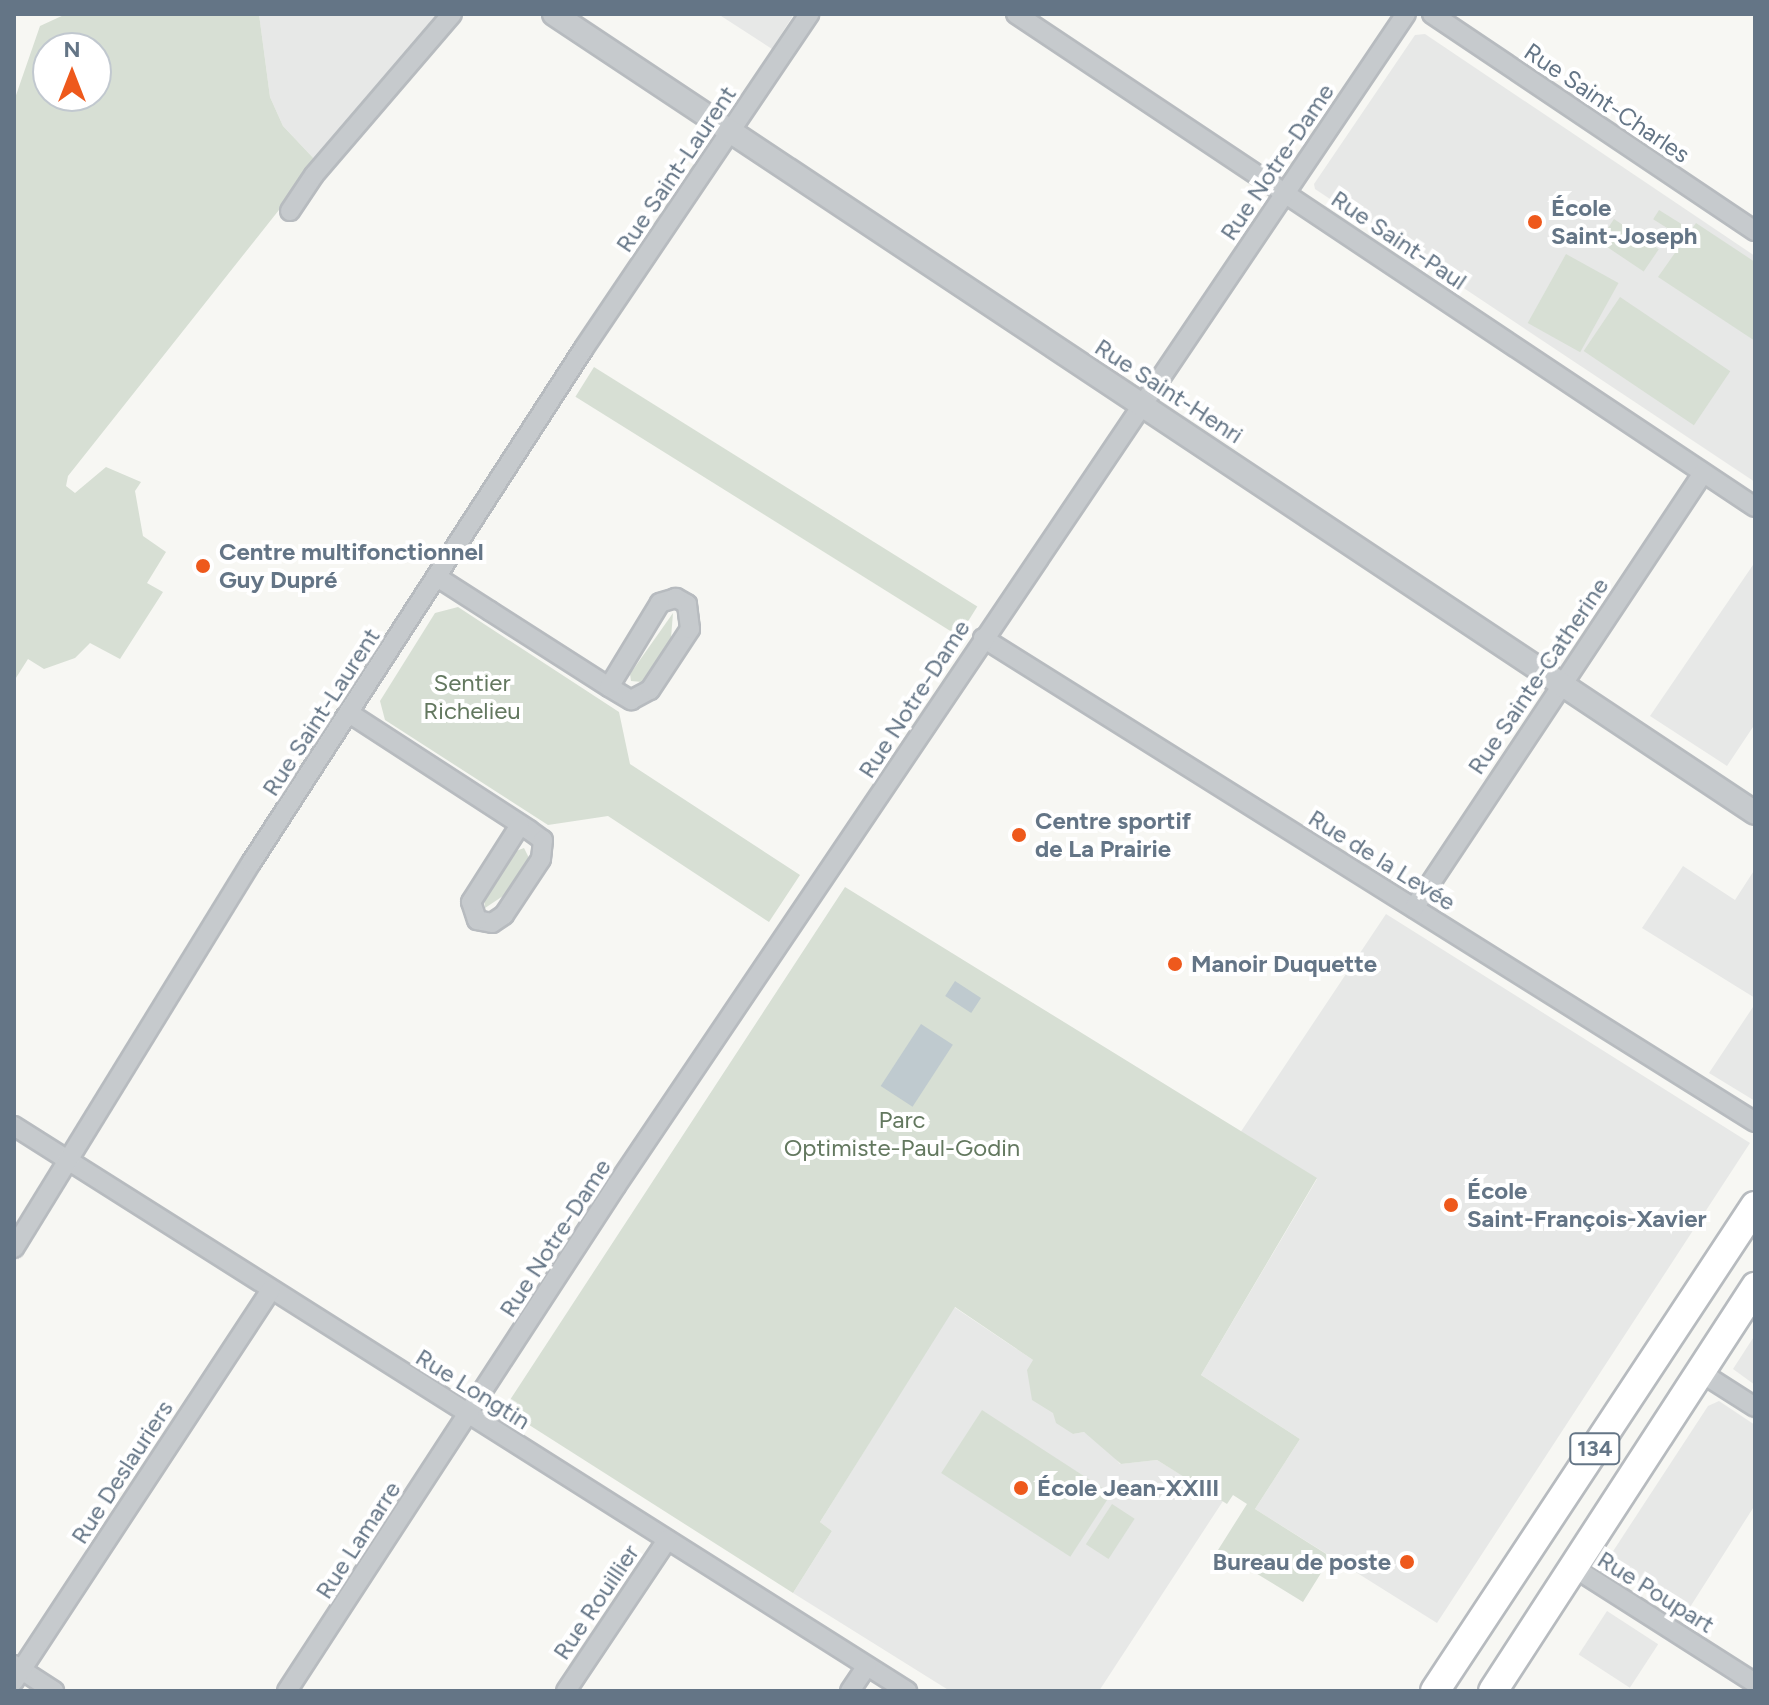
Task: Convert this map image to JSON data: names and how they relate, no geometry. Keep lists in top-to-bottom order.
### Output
{
  "streets": {
    "main road": ["134"],
    "street": [
      "Rue Saint-Charles",
      "Rue Notre-Dame",
      "Rue Saint-Laurent",
      "Rue Saint-Paul",
      "Rue Saint-Henri",
      "Rue Sainte-Catherine",
      "Rue de la Levée",
      "Rue Longtin",
      "Rue Deslauriers",
      "Rue Lamarre",
      "Rue Poupart",
      "Rue Rouillier"
    ]
  },
  "crossings": [
    ["Rue Notre-Dame", "Rue Saint-Paul"],
    ["Rue Notre-Dame", "Rue Saint-Henri"],
    ["Rue Notre-Dame", "Rue de la Levée"],
    ["Rue Notre-Dame", "Rue Longtin"],
    ["Rue Notre-Dame", "Rue Lamarre"],
    ["Rue Saint-Laurent", "Rue Saint-Henri"],
    ["Rue Saint-Laurent", "Rue Longtin"],
    ["Rue Saint-Paul", "Rue Sainte-Catherine"],
    ["Rue Saint-Henri", "Rue Sainte-Catherine"],
    ["Rue Sainte-Catherine", "Rue de la Levée"],
    ["Rue Longtin", "Rue Deslauriers"],
    ["Rue Longtin", "Rue Lamarre"],
    ["Rue Longtin", "Rue Rouillier"],
    ["134", "Rue Poupart"]
  ],
  "parks": ["Sentier Richelieu", "Parc Optimiste-Paul-Godin"],
  "places": [
    "École Saint-Joseph",
    "Centre multifonctionnel Guy Dupré",
    "Centre sportif de La Prairie",
    "Manoir Duquette",
    "École Saint-François-Xavier",
    "École Jean-XXIII",
    "Bureau de poste"
  ],
  "north": "top"
}
